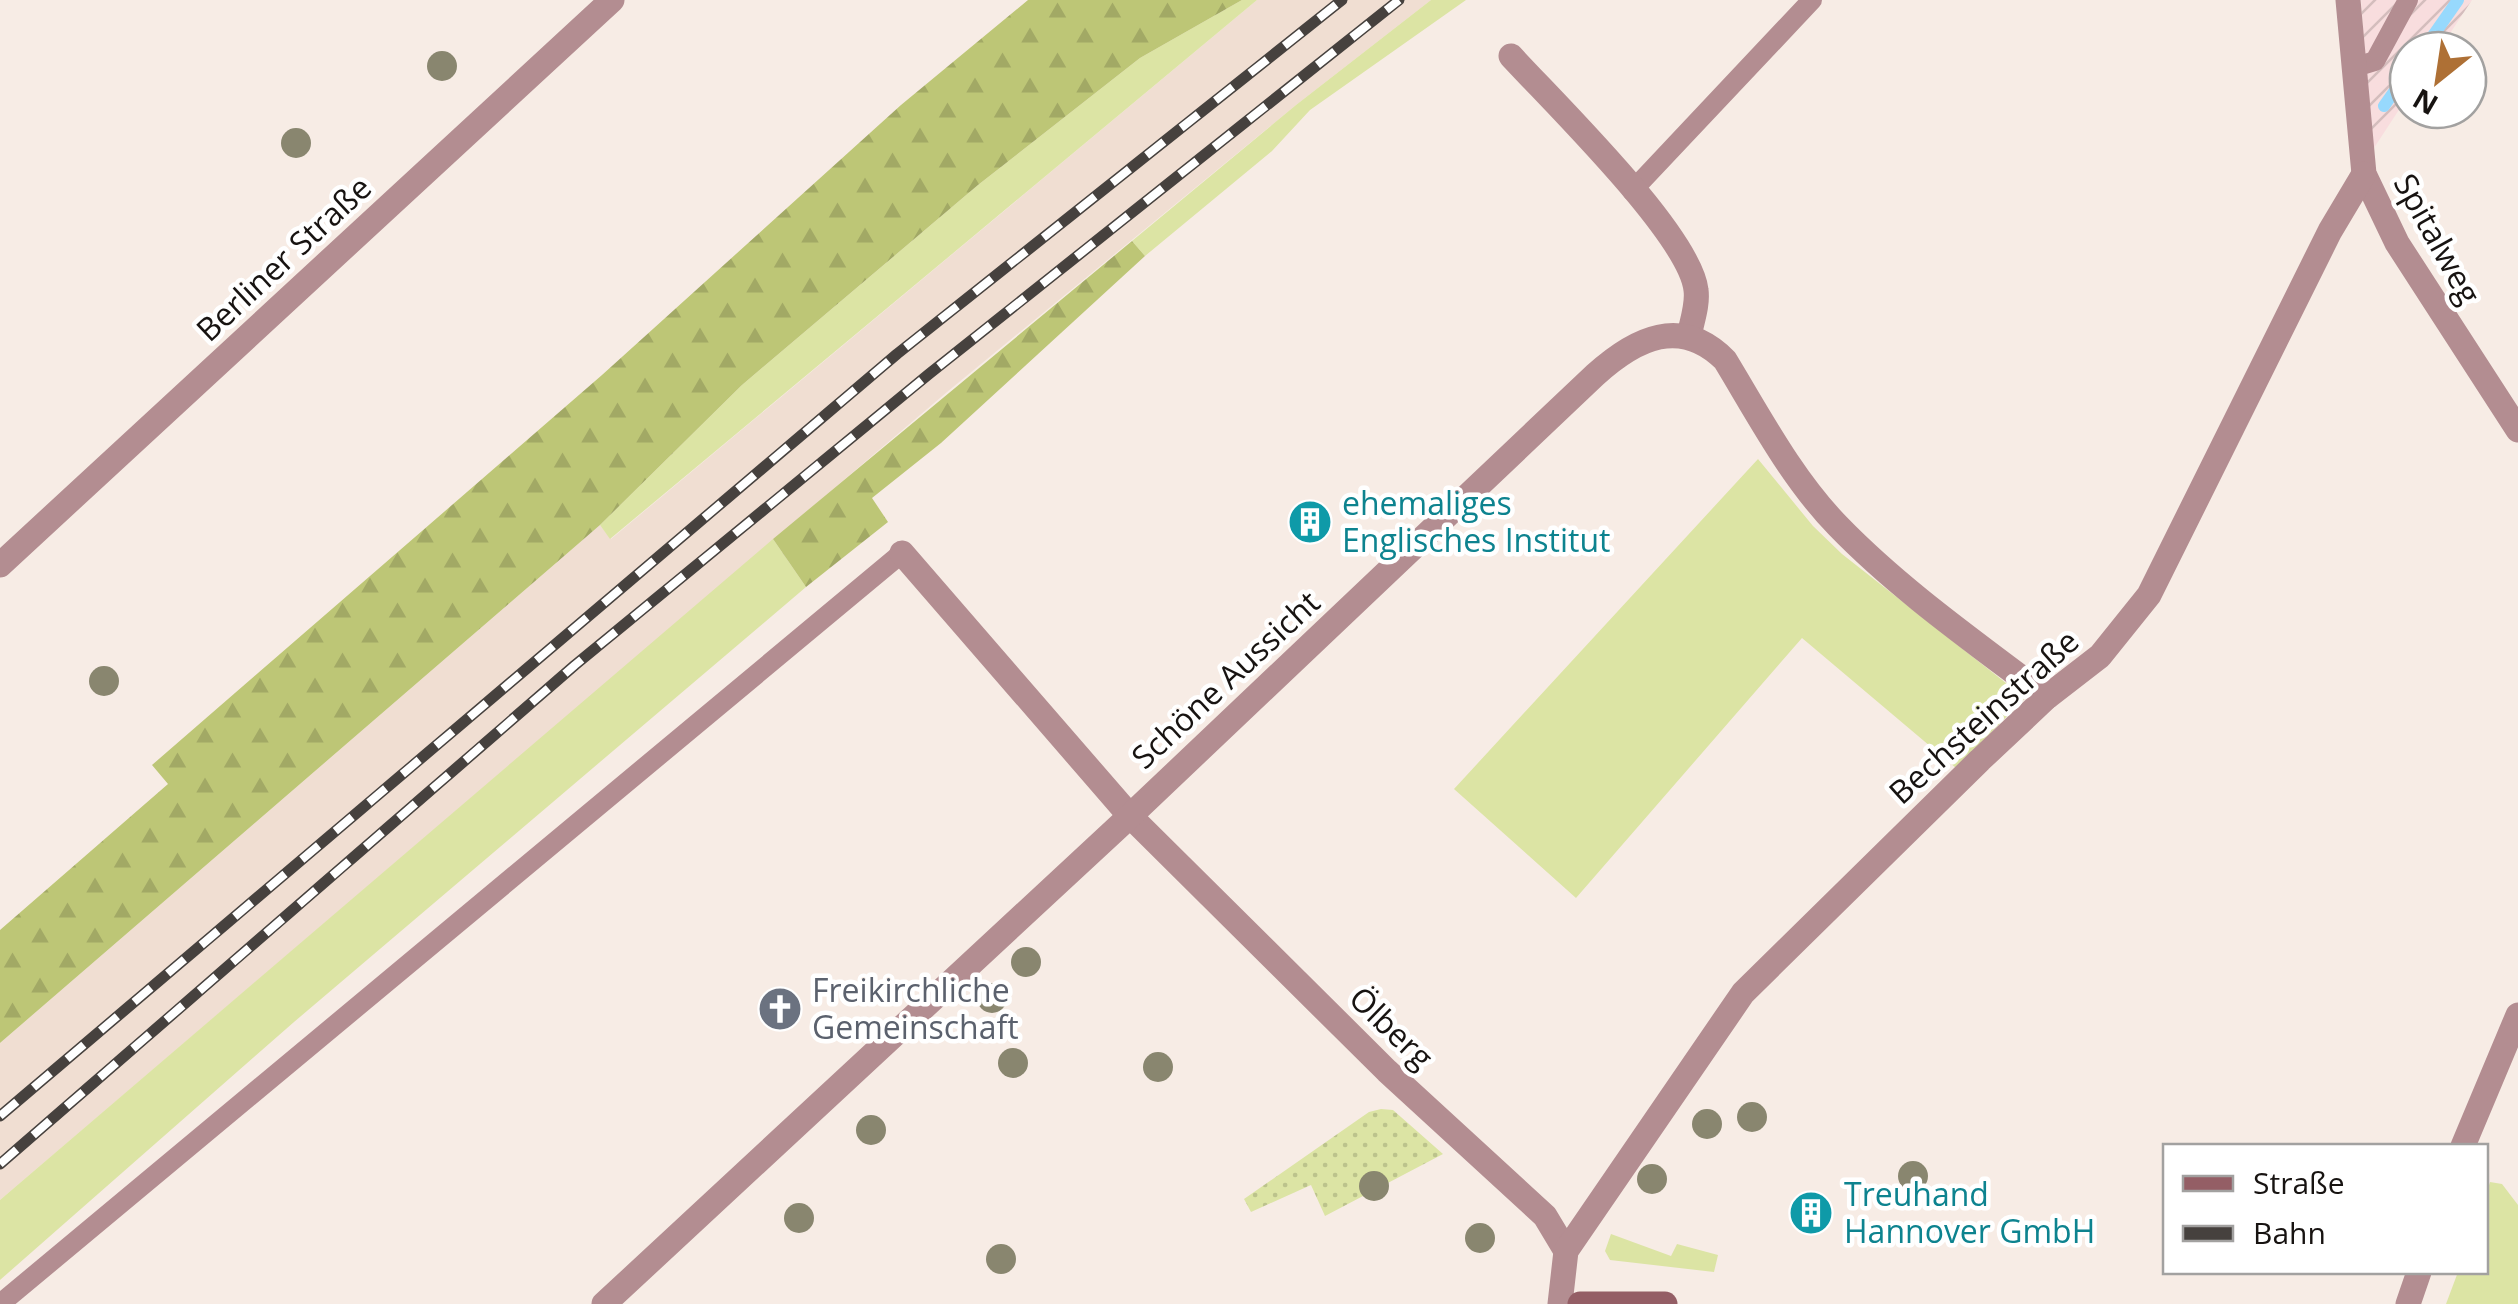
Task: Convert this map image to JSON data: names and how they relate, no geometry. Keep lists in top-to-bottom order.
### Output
{
  "streets": {
    "street": [
      "Spitalweg",
      "Berliner Straße",
      "Schöne Aussicht",
      "Bechsteinstraße",
      "Ölberg"
    ]
  },
  "crossings": [
    ["Spitalweg", "Bechsteinstraße"],
    ["Schöne Aussicht", "Ölberg"],
    ["Bechsteinstraße", "Ölberg"]
  ],
  "places": {
    "building": ["ehemaliges Englisches Institut", "Treuhand Hannover GmbH"],
    "church": ["Freikirchliche Gemeinschaft"]
  },
  "legend": ["Straße", "Bahn"],
  "north": "bottom left"
}
